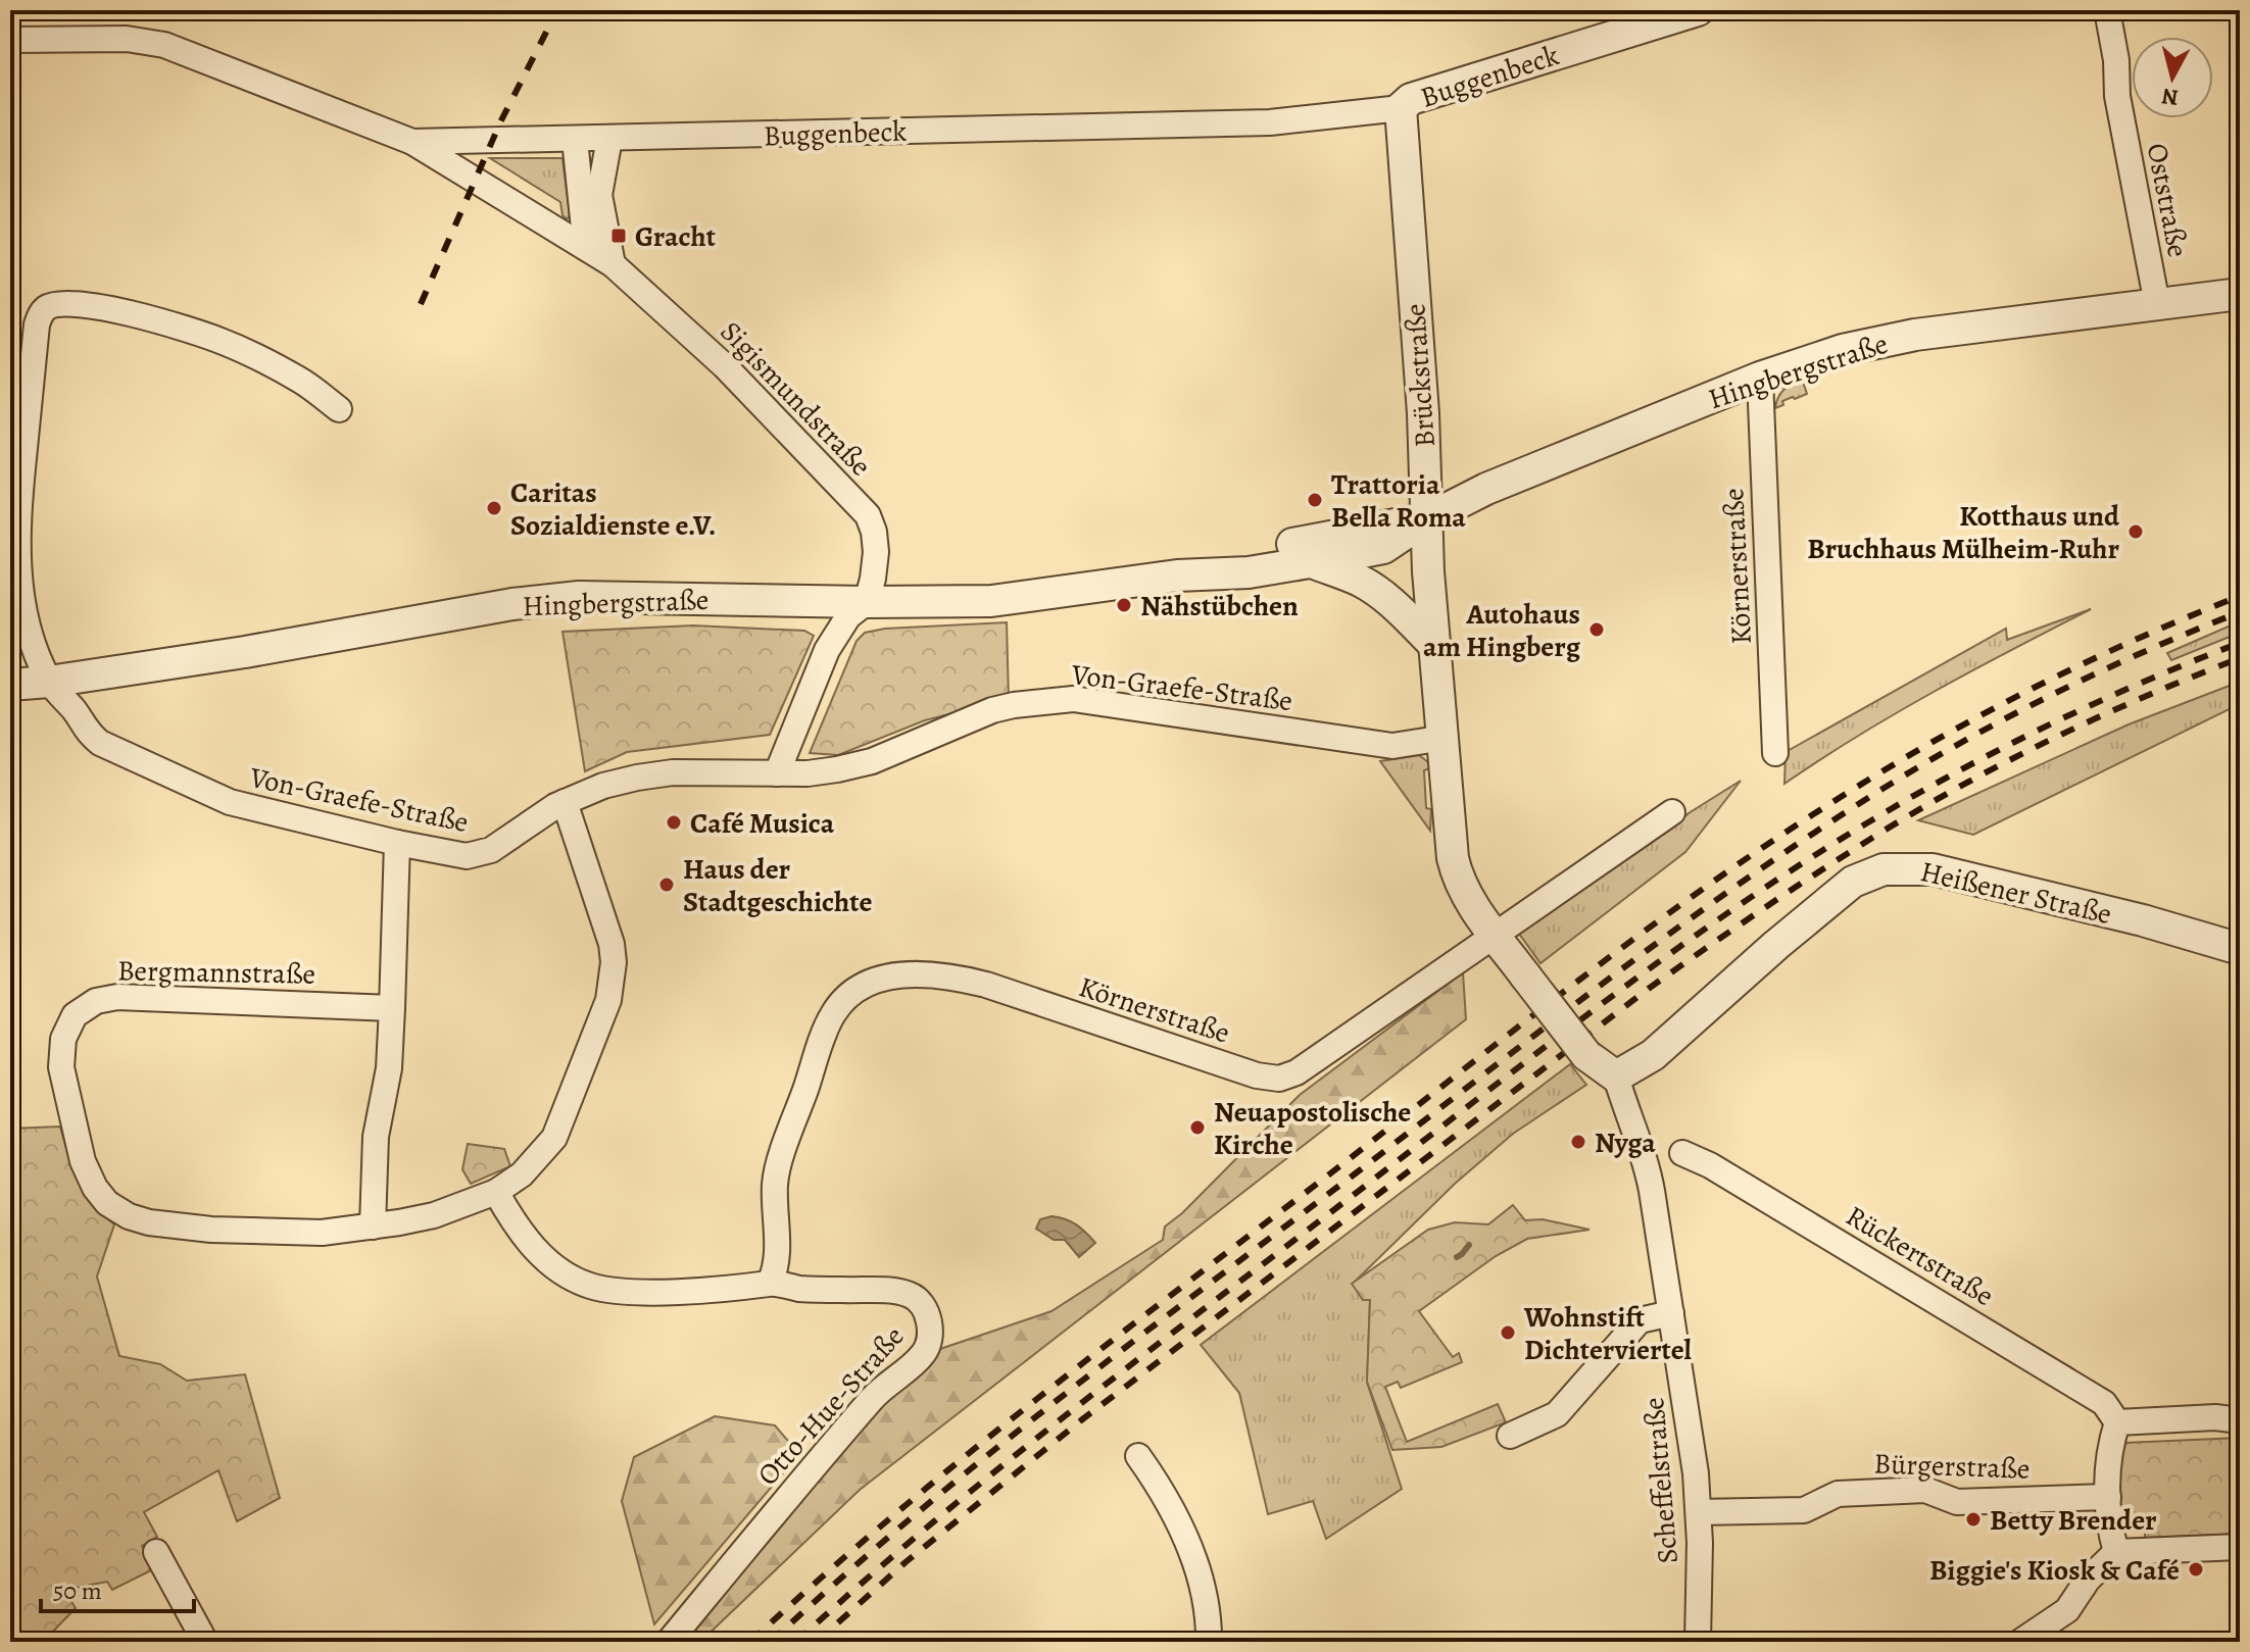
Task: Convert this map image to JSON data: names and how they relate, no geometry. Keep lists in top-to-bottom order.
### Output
{
  "streets": {
    "street": [
      "Buggenbeck",
      "Oststraße",
      "Hingbergstraße",
      "Brückstraße",
      "Sigismundstraße",
      "Körnerstraße",
      "Von-Graefe-Straße",
      "Heißener Straße",
      "Bergmannstraße",
      "Rückertstraße",
      "Otto-Hue-Straße",
      "Bürgerstraße",
      "Scheffelstraße"
    ]
  },
  "crossings": [
    ["Buggenbeck", "Brückstraße"],
    ["Buggenbeck", "Sigismundstraße"],
    ["Oststraße", "Hingbergstraße"],
    ["Hingbergstraße", "Brückstraße"],
    ["Hingbergstraße", "Sigismundstraße"],
    ["Hingbergstraße", "Körnerstraße"],
    ["Hingbergstraße", "Von-Graefe-Straße"],
    ["Brückstraße", "Körnerstraße"],
    ["Brückstraße", "Von-Graefe-Straße"],
    ["Brückstraße", "Heißener Straße"],
    ["Brückstraße", "Scheffelstraße"],
    ["Körnerstraße", "Otto-Hue-Straße"],
    ["Von-Graefe-Straße", "Bergmannstraße"],
    ["Heißener Straße", "Scheffelstraße"],
    ["Bergmannstraße", "Otto-Hue-Straße"],
    ["Bürgerstraße", "Scheffelstraße"]
  ],
  "places": {
    "transit": ["Gracht"],
    "other": [
      "Trattoria Bella Roma",
      "Caritas Sozialdienste e.V.",
      "Kotthaus und Bruchhaus Mülheim-Ruhr",
      "Nähstübchen",
      "Autohaus am Hingberg",
      "Café Musica",
      "Haus der Stadtgeschichte",
      "Neuapostolische Kirche",
      "Nyga",
      "Wohnstift Dichterviertel",
      "Betty Brender",
      "Biggie's Kiosk & Café"
    ]
  },
  "scale_bar": "50 m",
  "north": "bottom"
}
